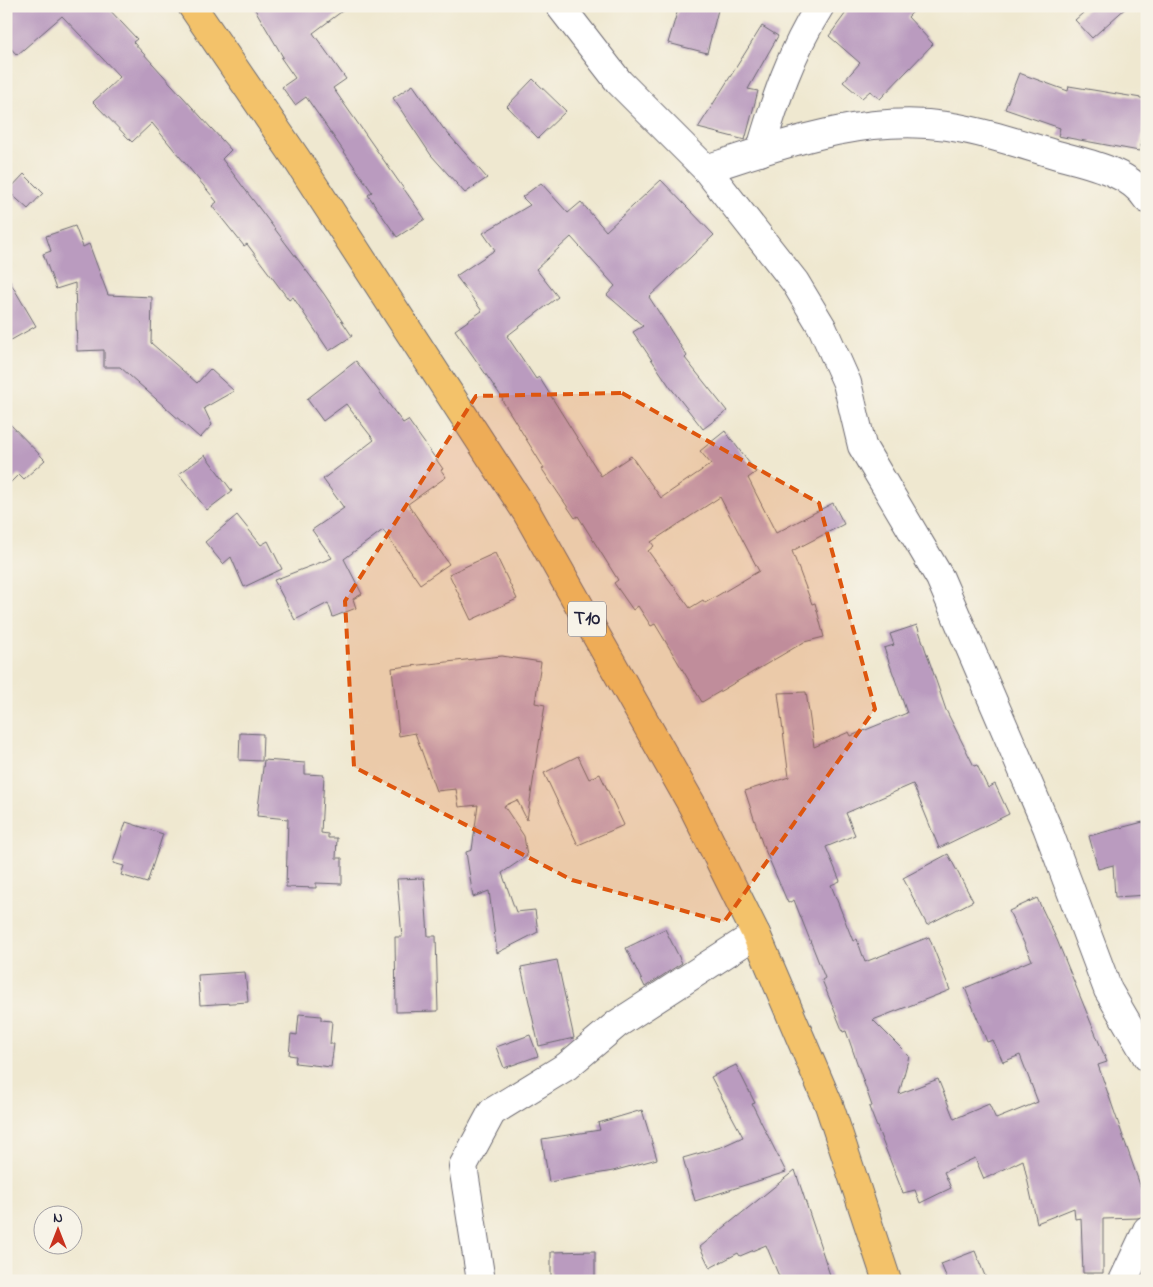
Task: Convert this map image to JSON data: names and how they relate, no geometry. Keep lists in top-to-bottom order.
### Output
{
  "streets": {
    "highway": ["T10"]
  },
  "north": "top"
}
